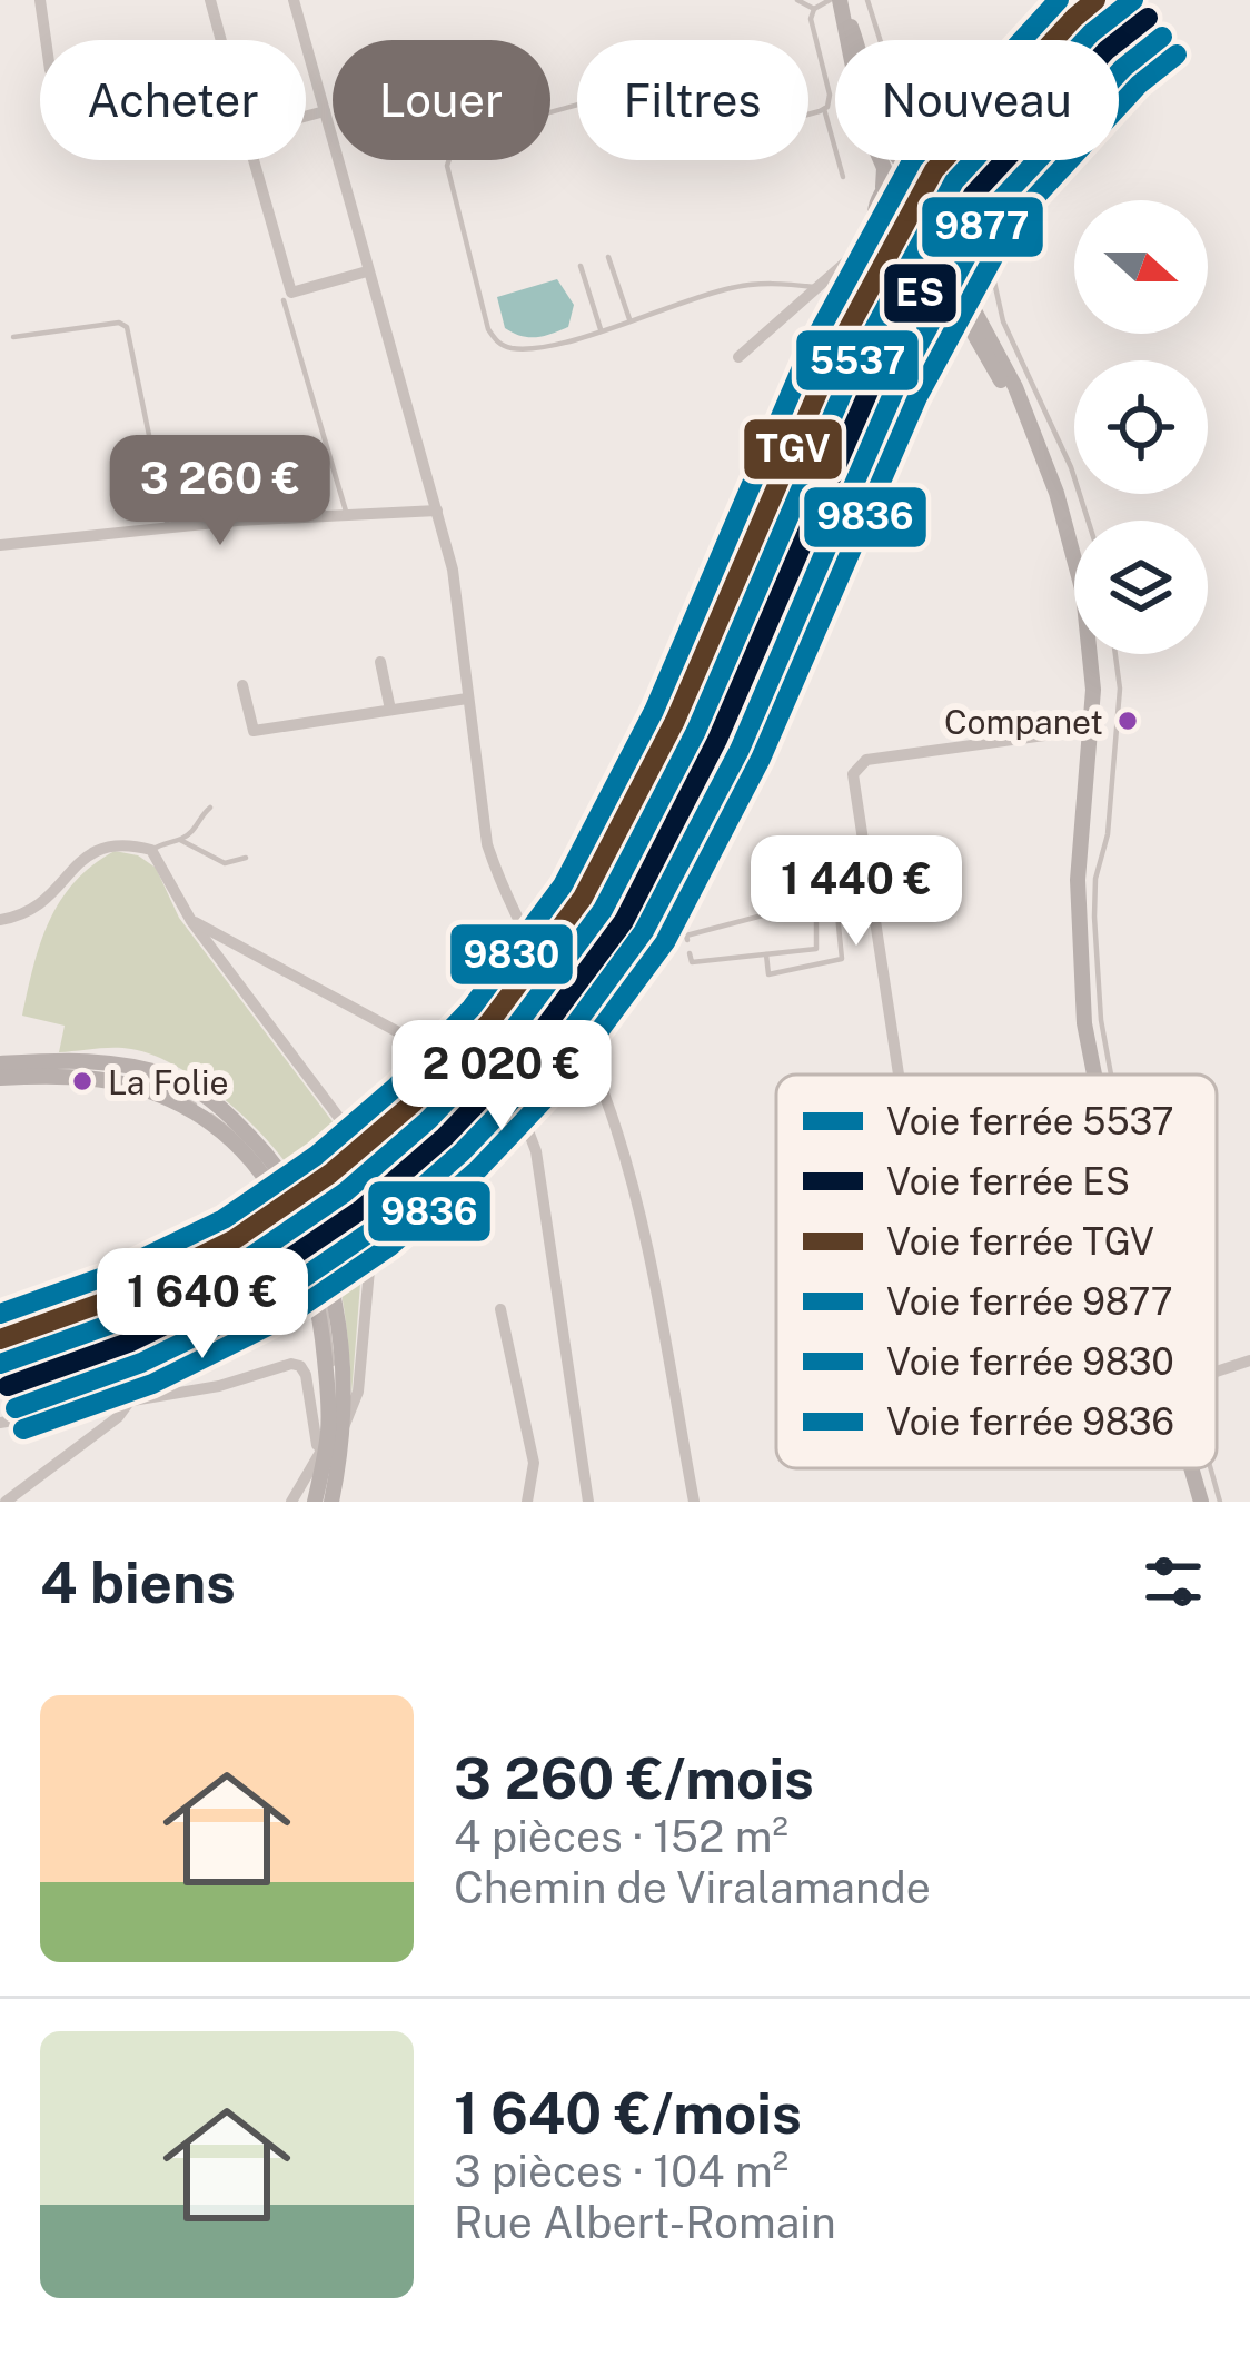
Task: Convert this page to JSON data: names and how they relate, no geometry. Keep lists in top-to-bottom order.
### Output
{
  "places": ["Companet", "La Folie"],
  "lines": [
    "rail line 5537",
    "rail line TGV",
    "rail line 9830",
    "rail line ES",
    "rail line 9877",
    "rail line 9836"
  ],
  "legend": [
    "Voie ferrée 5537",
    "Voie ferrée ES",
    "Voie ferrée TGV",
    "Voie ferrée 9877",
    "Voie ferrée 9830",
    "Voie ferrée 9836"
  ],
  "north": "right",
  "page": {
    "chip": [
      "Acheter",
      "Louer",
      "Filtres",
      "Nouveau"
    ],
    "price": [
      "3 260 €",
      "1 440 €",
      "2 020 €",
      "1 640 €"
    ],
    "heading": "4 biens",
    "list": [
      {
        "name": "3 260 €/mois",
        "note": "4 pièces · 152 m² · Chemin de Viralamande"
      },
      {
        "name": "1 640 €/mois",
        "note": "3 pièces · 104 m² · Rue Albert-Romain"
      }
    ]
  }
}
